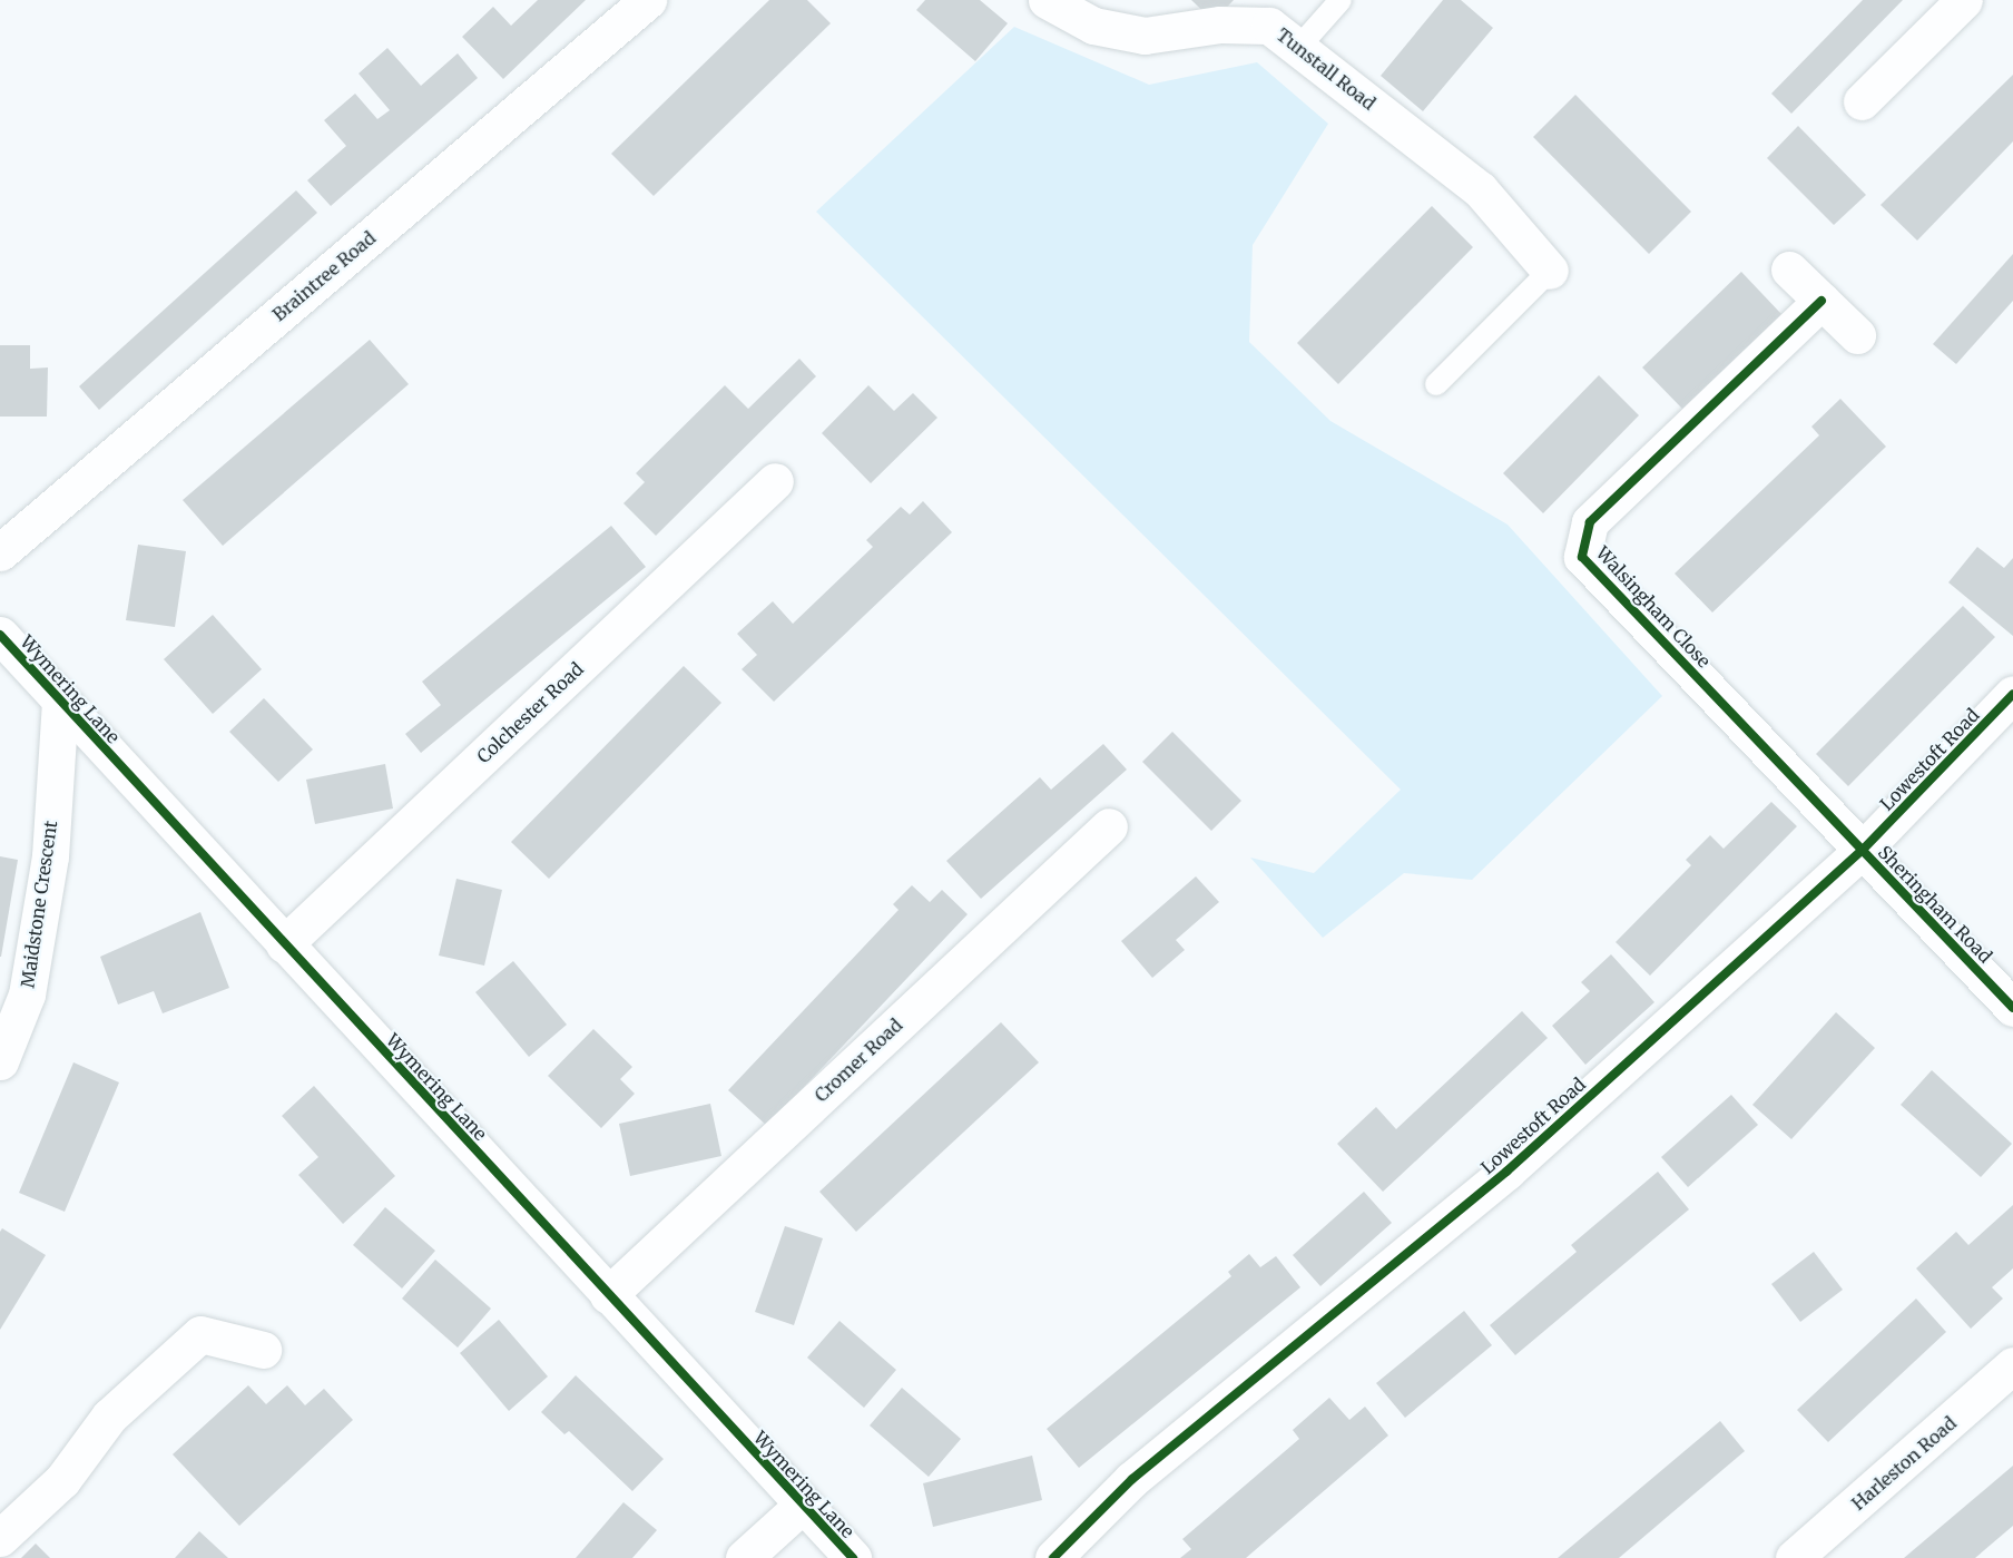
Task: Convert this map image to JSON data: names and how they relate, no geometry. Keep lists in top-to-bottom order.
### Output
{
  "streets": {
    "street": [
      "Tunstall Road",
      "Braintree Road",
      "Walsingham Close",
      "Wymering Lane",
      "Colchester Road",
      "Lowestoft Road",
      "Maidstone Crescent",
      "Sheringham Road",
      "Cromer Road",
      "Harleston Road"
    ]
  },
  "crossings": [
    ["Walsingham Close", "Lowestoft Road"],
    ["Walsingham Close", "Sheringham Road"],
    ["Wymering Lane", "Colchester Road"],
    ["Wymering Lane", "Maidstone Crescent"],
    ["Wymering Lane", "Cromer Road"],
    ["Lowestoft Road", "Sheringham Road"]
  ]
}
